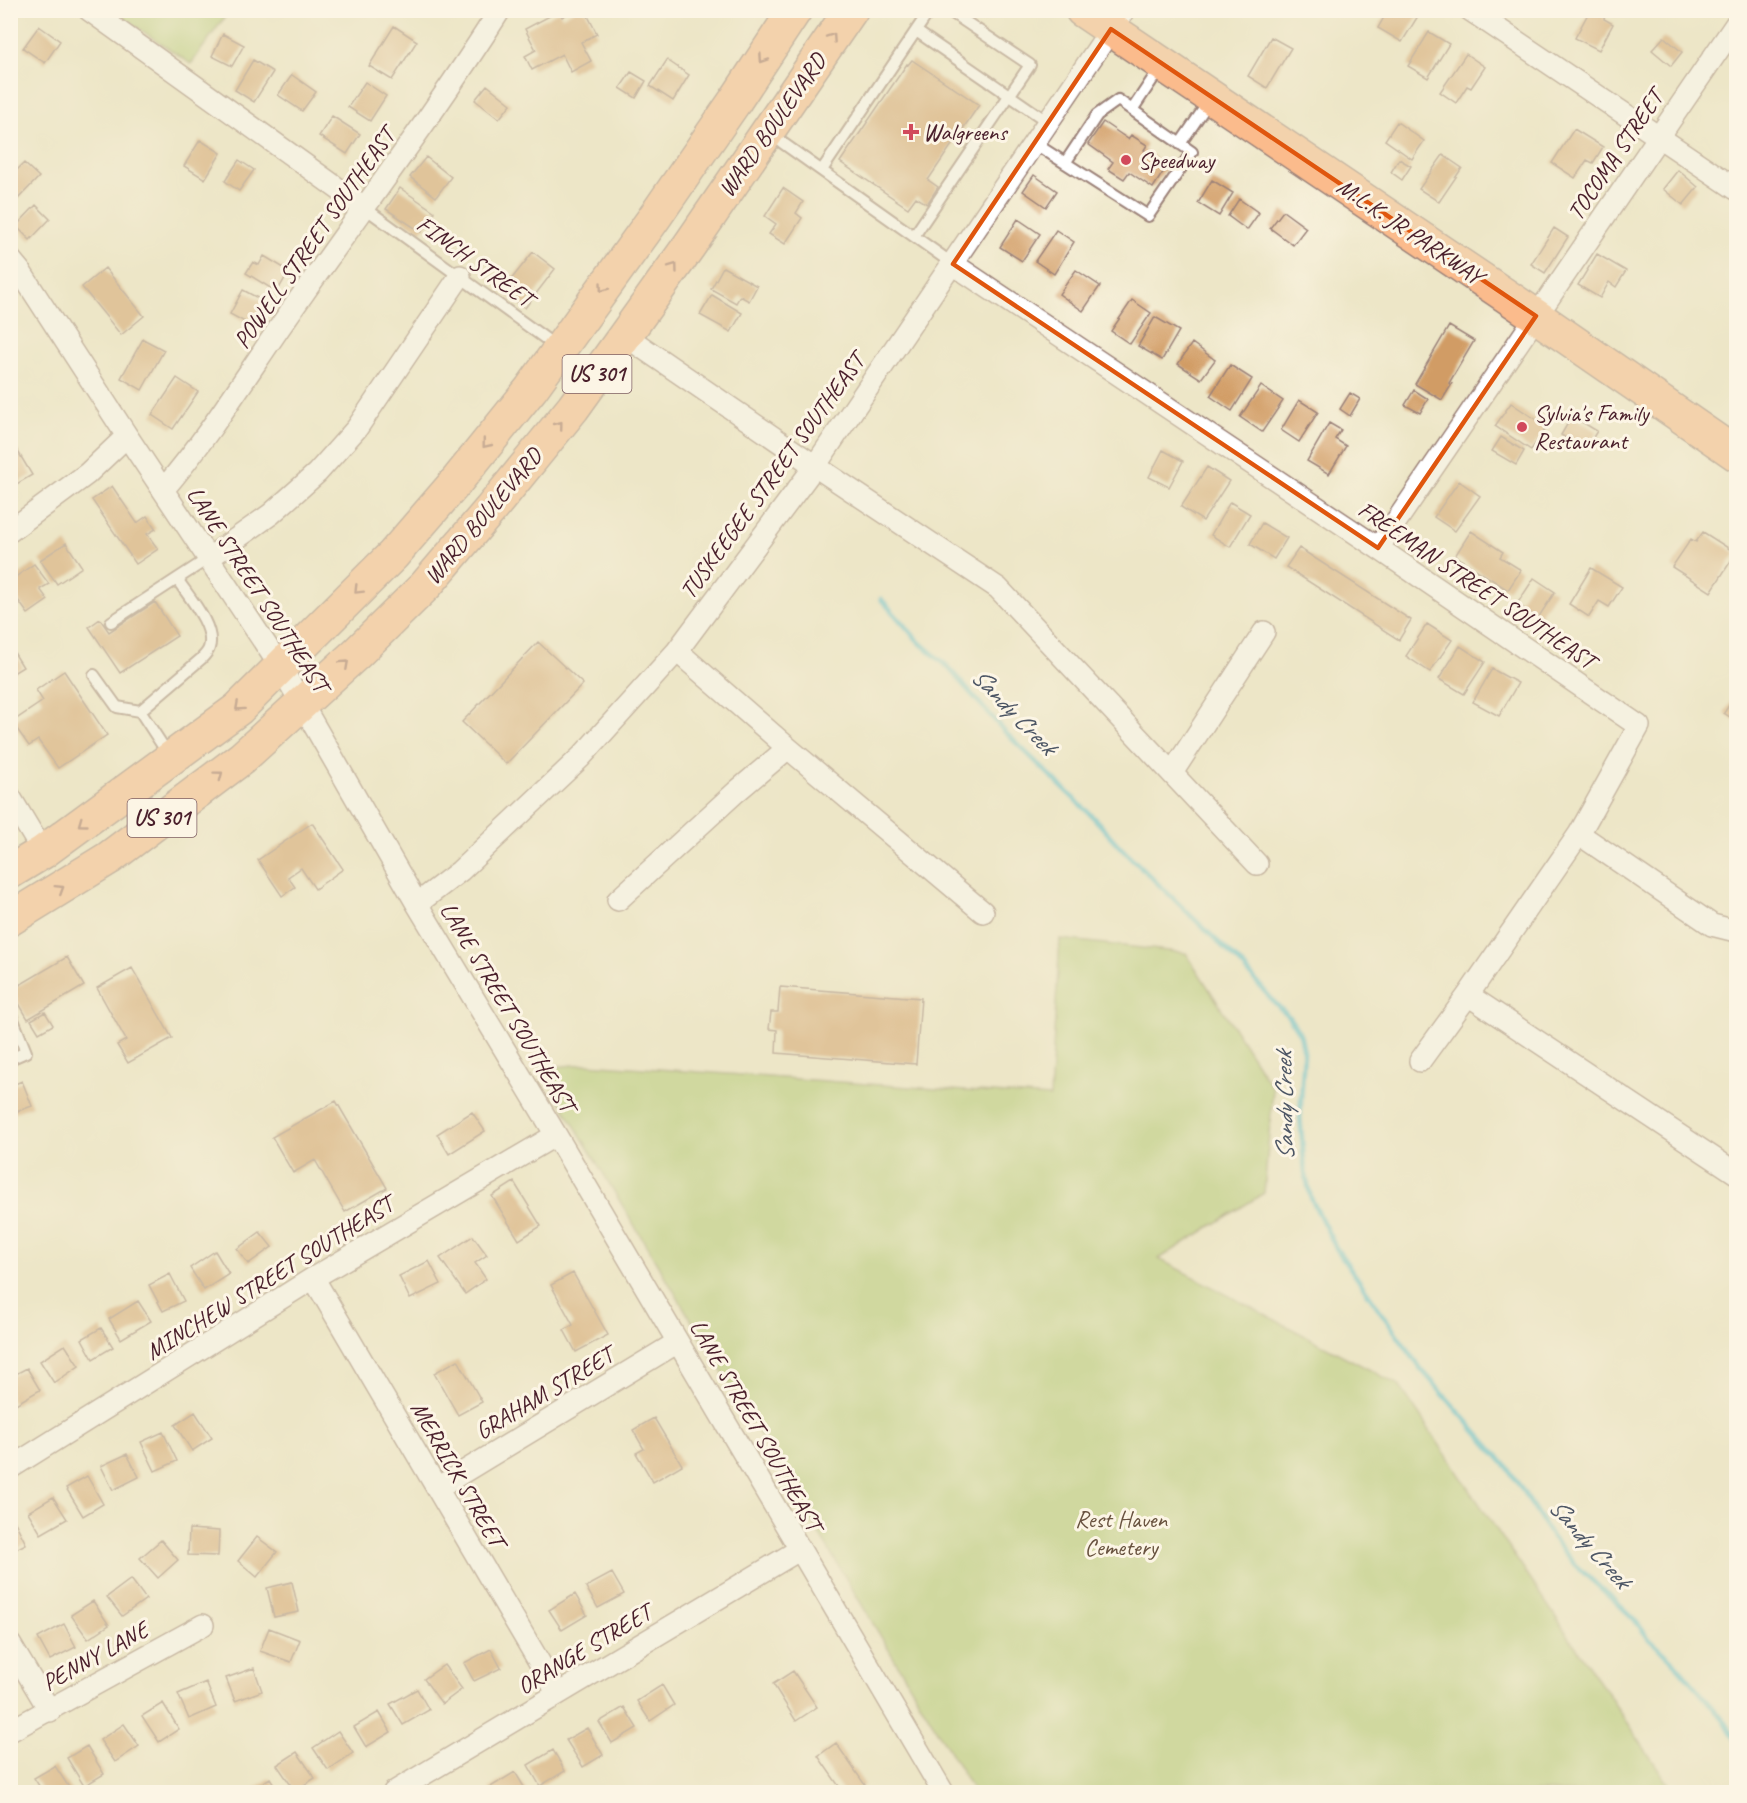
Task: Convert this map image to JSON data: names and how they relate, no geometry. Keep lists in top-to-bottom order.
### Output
{
  "streets": {
    "main road": ["WARD BOULEVARD", "M.L.K. JR PARKWAY", "US 301"],
    "street": [
      "TOCOMA STREET",
      "POWELL STREET SOUTHEAST",
      "TUSKEEGEE STREET SOUTHEAST",
      "FREEMAN STREET SOUTHEAST",
      "LANE STREET SOUTHEAST",
      "MINCHEW STREET SOUTHEAST",
      "GRAHAM STREET",
      "MERRICK STREET",
      "ORANGE STREET",
      "PENNY LANE"
    ],
    "lane": ["FINCH STREET"]
  },
  "crossings": [
    ["WARD BOULEVARD", "FINCH STREET"],
    ["WARD BOULEVARD", "LANE STREET SOUTHEAST"],
    ["TOCOMA STREET", "M.L.K. JR PARKWAY"],
    ["TOCOMA STREET", "FREEMAN STREET SOUTHEAST"],
    ["M.L.K. JR PARKWAY", "TUSKEEGEE STREET SOUTHEAST"],
    ["POWELL STREET SOUTHEAST", "FINCH STREET"],
    ["POWELL STREET SOUTHEAST", "LANE STREET SOUTHEAST"],
    ["TUSKEEGEE STREET SOUTHEAST", "FREEMAN STREET SOUTHEAST"],
    ["TUSKEEGEE STREET SOUTHEAST", "LANE STREET SOUTHEAST"],
    ["LANE STREET SOUTHEAST", "MINCHEW STREET SOUTHEAST"],
    ["LANE STREET SOUTHEAST", "GRAHAM STREET"],
    ["LANE STREET SOUTHEAST", "ORANGE STREET"],
    ["MINCHEW STREET SOUTHEAST", "MERRICK STREET"],
    ["GRAHAM STREET", "MERRICK STREET"],
    ["MERRICK STREET", "ORANGE STREET"]
  ],
  "water": ["Sandy Creek"],
  "parks": ["Rest Haven Cemetery"],
  "places": {
    "health": ["Walgreens"],
    "other": ["Speedway", "Sylvia's Family Restaurant"]
  }
}
